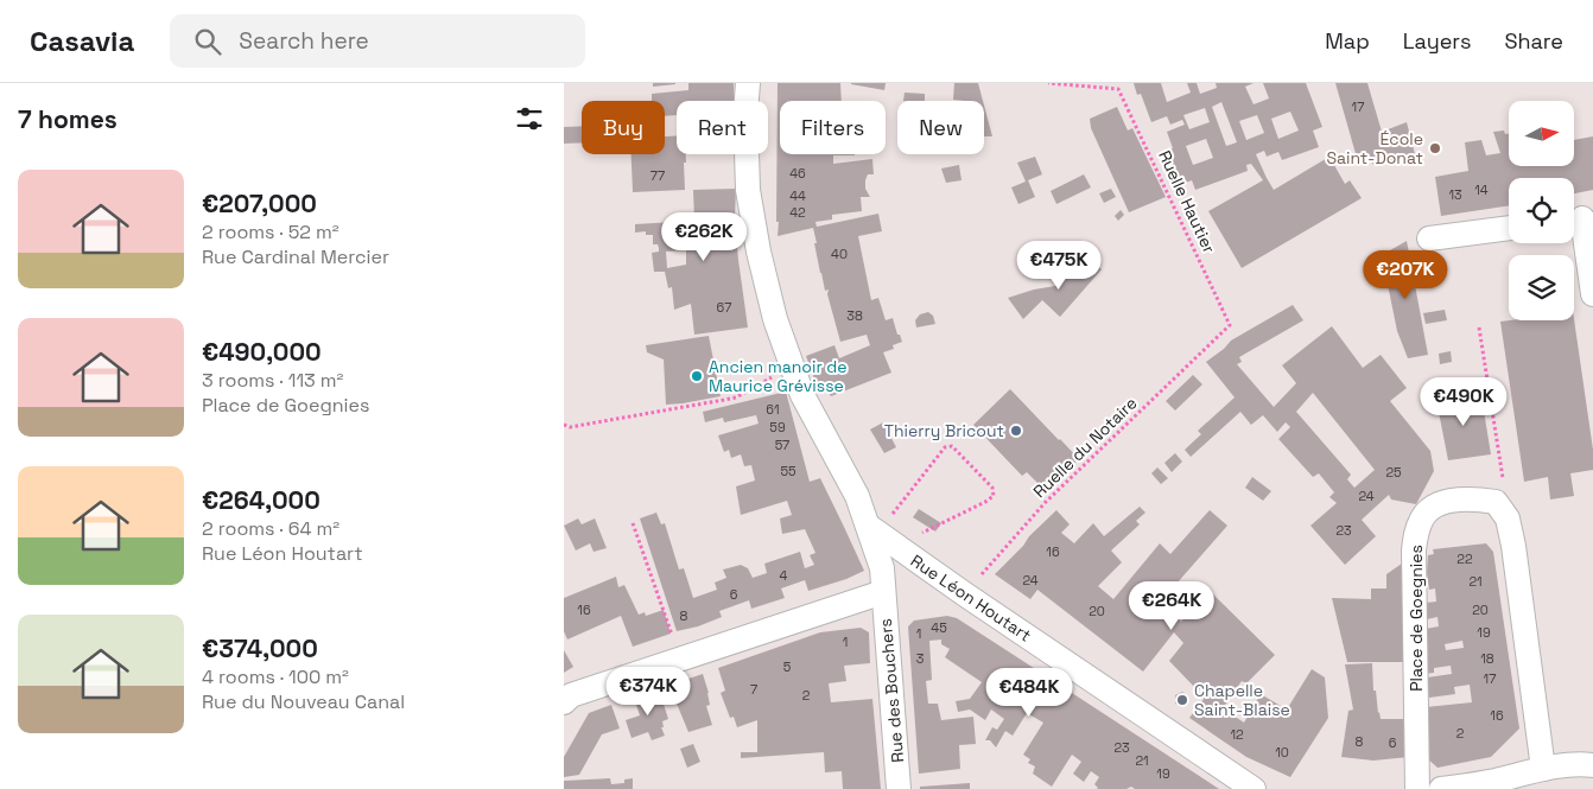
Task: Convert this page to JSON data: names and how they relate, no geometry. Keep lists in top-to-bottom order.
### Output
{
  "streets": {
    "street": ["Rue Léon Houtart", "Place de Goegnies", "Rue des Bouchers"],
    "path": ["Ruelle Hautier", "Ruelle du Notaire"]
  },
  "crossings": [
    ["Ruelle Hautier", "Ruelle du Notaire"],
    ["Ruelle du Notaire", "Rue Léon Houtart"]
  ],
  "places": [
    "École Saint-Donat",
    "Ancien manoir de Maurice Grévisse",
    "Thierry Bricout",
    "Chapelle Saint-Blaise"
  ],
  "house_numbers": [
    "17",
    "46",
    "77",
    "14",
    "13",
    "44",
    "42",
    "40",
    "67",
    "38",
    "61",
    "59",
    "57",
    "55",
    "25",
    "24",
    "23",
    "16",
    "22",
    "4",
    "24",
    "21",
    "6",
    "16",
    "20",
    "20",
    "8",
    "45",
    "19",
    "1",
    "1",
    "3",
    "18",
    "5",
    "17",
    "7",
    "2",
    "16",
    "2",
    "12",
    "8",
    "6",
    "23",
    "10",
    "21",
    "19"
  ],
  "north": "right",
  "page": {
    "header": "Casavia",
    "search": "Search here",
    "nav": ["Map", "Layers", "Share"],
    "heading": "7 homes",
    "chip": [
      "Buy",
      "Rent",
      "Filters",
      "New"
    ],
    "list": [
      {
        "name": "€207,000",
        "note": "2 rooms · 52 m² · Rue Cardinal Mercier"
      },
      {
        "name": "€490,000",
        "note": "3 rooms · 113 m² · Place de Goegnies"
      },
      {
        "name": "€264,000",
        "note": "2 rooms · 64 m² · Rue Léon Houtart"
      },
      {
        "name": "€374,000",
        "note": "4 rooms · 100 m² · Rue du Nouveau Canal"
      }
    ],
    "price": [
      "€262K",
      "€475K",
      "€207K",
      "€490K",
      "€264K",
      "€374K",
      "€484K"
    ]
  }
}
